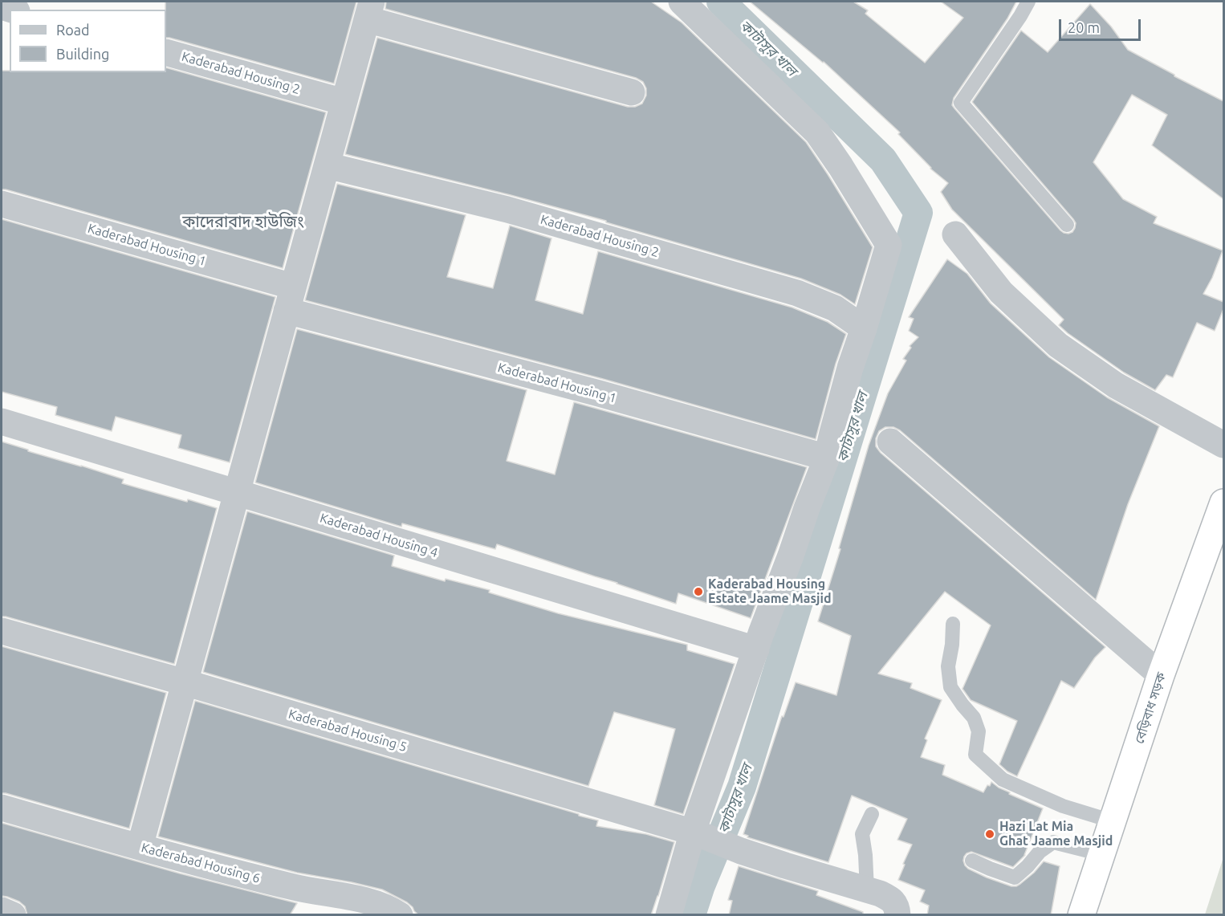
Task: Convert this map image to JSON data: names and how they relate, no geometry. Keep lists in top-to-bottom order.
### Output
{
  "streets": {
    "highway": ["বেড়িবাধ সড়ক"],
    "street": [
      "Kaderabad Housing 2",
      "Kaderabad Housing 1",
      "Kaderabad Housing 4",
      "Kaderabad Housing 5",
      "Kaderabad Housing 6"
    ]
  },
  "districts": ["কাদেরাবাদ হাউজিং"],
  "water": ["কাটাসুর খাল"],
  "places": ["Kaderabad Housing Estate Jaame Masjid", "Hazi Lat Mia Ghat Jaame Masjid"],
  "legend": ["Road", "Building"],
  "scale_bar": "20 m"
}
